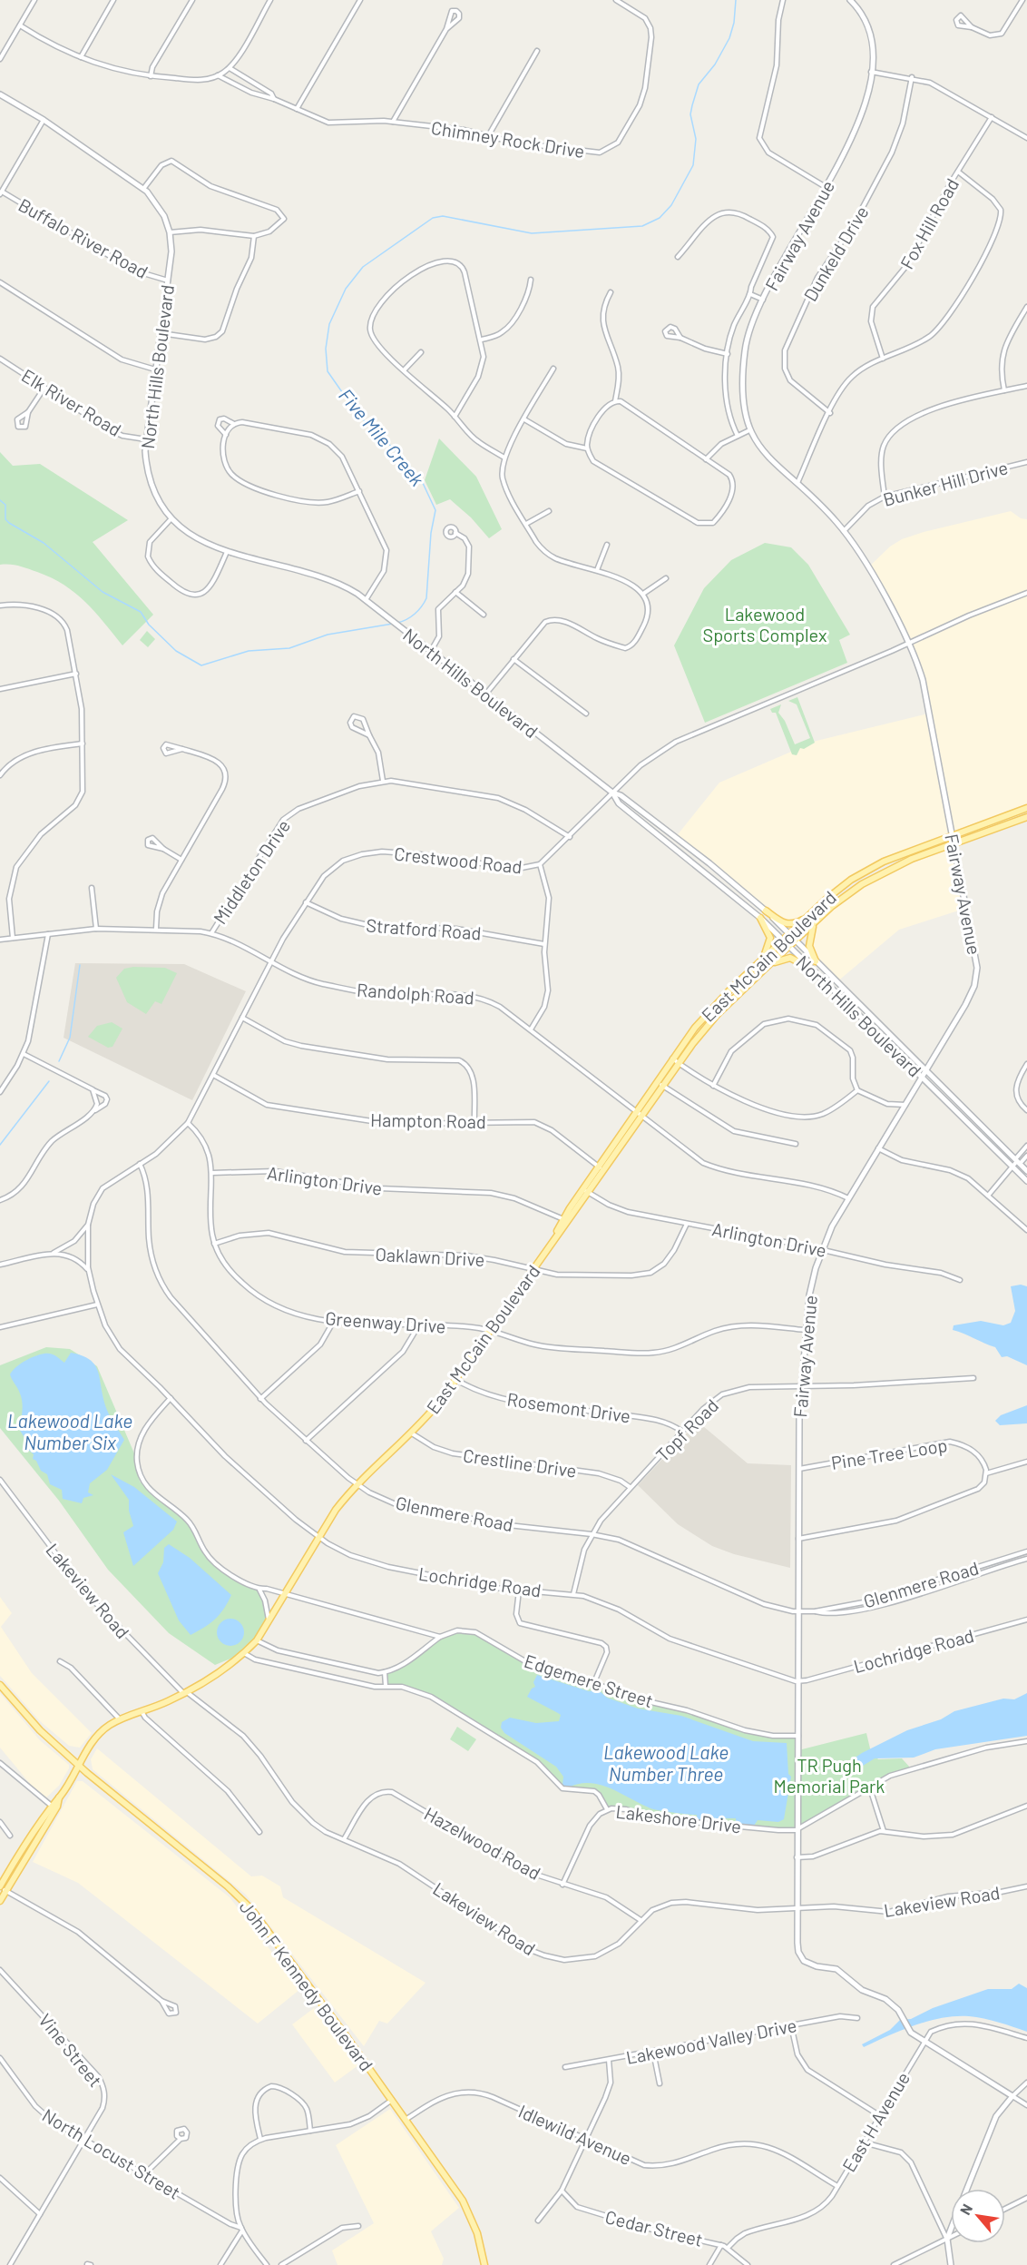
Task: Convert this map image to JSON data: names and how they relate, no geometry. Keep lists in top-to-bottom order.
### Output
{
  "streets": {
    "main road": ["East McCain Boulevard", "John F Kennedy Boulevard"],
    "street": [
      "Chimney Rock Drive",
      "Fox Hill Road",
      "Fairway Avenue",
      "Buffalo River Road",
      "Dunkeld Drive",
      "North Hills Boulevard",
      "Elk River Road",
      "Bunker Hill Drive",
      "Crestwood Road",
      "Middleton Drive",
      "Stratford Road",
      "Randolph Road",
      "Hampton Road",
      "Arlington Drive",
      "Oaklawn Drive",
      "Greenway Drive",
      "Rosemont Drive",
      "Topf Road",
      "Pine Tree Loop",
      "Crestline Drive",
      "Glenmere Road",
      "Lochridge Road",
      "Lakeview Road",
      "Edgemere Street",
      "Lakeshore Drive",
      "Hazelwood Road",
      "Lakewood Valley Drive",
      "Vine Street",
      "East H Avenue",
      "Idlewild Avenue",
      "North Locust Street",
      "Cedar Street"
    ]
  },
  "crossings": [
    ["Fairway Avenue", "North Hills Boulevard"],
    ["Fairway Avenue", "Bunker Hill Drive"],
    ["Fairway Avenue", "Crestwood Road"],
    ["Fairway Avenue", "East McCain Boulevard"],
    ["Fairway Avenue", "Randolph Road"],
    ["Fairway Avenue", "Arlington Drive"],
    ["Fairway Avenue", "Greenway Drive"],
    ["Fairway Avenue", "Topf Road"],
    ["Fairway Avenue", "Pine Tree Loop"],
    ["Fairway Avenue", "Glenmere Road"],
    ["Fairway Avenue", "Lochridge Road"],
    ["Fairway Avenue", "Lakeview Road"],
    ["Fairway Avenue", "Edgemere Street"],
    ["Fairway Avenue", "Lakeshore Drive"],
    ["Fairway Avenue", "East H Avenue"],
    ["Buffalo River Road", "North Hills Boulevard"],
    ["North Hills Boulevard", "Elk River Road"],
    ["North Hills Boulevard", "Crestwood Road"],
    ["North Hills Boulevard", "East McCain Boulevard"],
    ["Crestwood Road", "Middleton Drive"],
    ["Crestwood Road", "Stratford Road"],
    ["Crestwood Road", "Randolph Road"],
    ["Crestwood Road", "Hampton Road"],
    ["Crestwood Road", "Greenway Drive"],
    ["Crestwood Road", "Glenmere Road"],
    ["Crestwood Road", "Lochridge Road"],
    ["Middleton Drive", "Randolph Road"],
    ["East McCain Boulevard", "Randolph Road"],
    ["East McCain Boulevard", "Hampton Road"],
    ["East McCain Boulevard", "Arlington Drive"],
    ["East McCain Boulevard", "Oaklawn Drive"],
    ["East McCain Boulevard", "Greenway Drive"],
    ["East McCain Boulevard", "Rosemont Drive"],
    ["East McCain Boulevard", "Crestline Drive"],
    ["East McCain Boulevard", "Glenmere Road"],
    ["East McCain Boulevard", "Lochridge Road"],
    ["East McCain Boulevard", "Lakeview Road"],
    ["East McCain Boulevard", "Edgemere Street"],
    ["East McCain Boulevard", "Lakeshore Drive"],
    ["East McCain Boulevard", "John F Kennedy Boulevard"],
    ["Arlington Drive", "Oaklawn Drive"],
    ["Arlington Drive", "Greenway Drive"],
    ["Oaklawn Drive", "Greenway Drive"],
    ["Rosemont Drive", "Topf Road"],
    ["Topf Road", "Crestline Drive"],
    ["Topf Road", "Glenmere Road"],
    ["Topf Road", "Lochridge Road"],
    ["Lochridge Road", "Edgemere Street"],
    ["Lakeview Road", "Hazelwood Road"],
    ["John F Kennedy Boulevard", "Idlewild Avenue"],
    ["Vine Street", "North Locust Street"],
    ["East H Avenue", "Idlewild Avenue"],
    ["East H Avenue", "Cedar Street"]
  ],
  "water": ["Five Mile Creek", "Lakewood Lake Number Six", "Lakewood Lake Number Three"],
  "parks": ["Lakewood Sports Complex", "TR Pugh Memorial Park"],
  "north": "top left"
}
